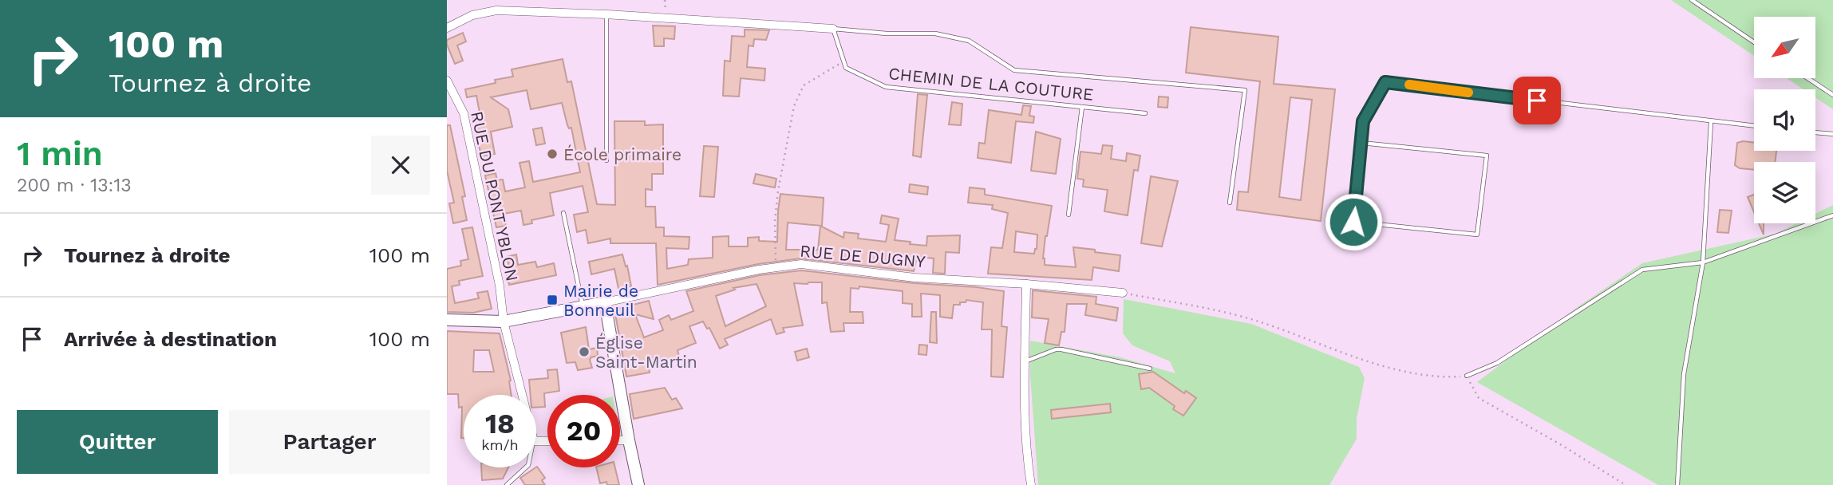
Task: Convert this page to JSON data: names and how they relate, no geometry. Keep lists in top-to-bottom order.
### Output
{
  "streets": {
    "street": ["RUE DU PONT YBLON", "RUE DE DUGNY"],
    "lane": ["CHEMIN DE LA COUTURE"]
  },
  "crossings": [
    ["RUE DU PONT YBLON", "RUE DE DUGNY"]
  ],
  "places": {
    "other": ["École primaire", "Église Saint-Martin"],
    "transit": ["Mairie de Bonneuil"]
  },
  "north": "bottom left",
  "page": {
    "turn": ["100 m", "Tournez à droite"],
    "heading": ["1 min", "200 m · 13:13"],
    "list": [
      {
        "name": "Tournez à droite",
        "value": "100 m"
      },
      {
        "name": "Arrivée à destination",
        "value": "100 m"
      }
    ],
    "speed": "18 km/h",
    "limit": "20",
    "buttons": ["Quitter", "Partager"]
  }
}
